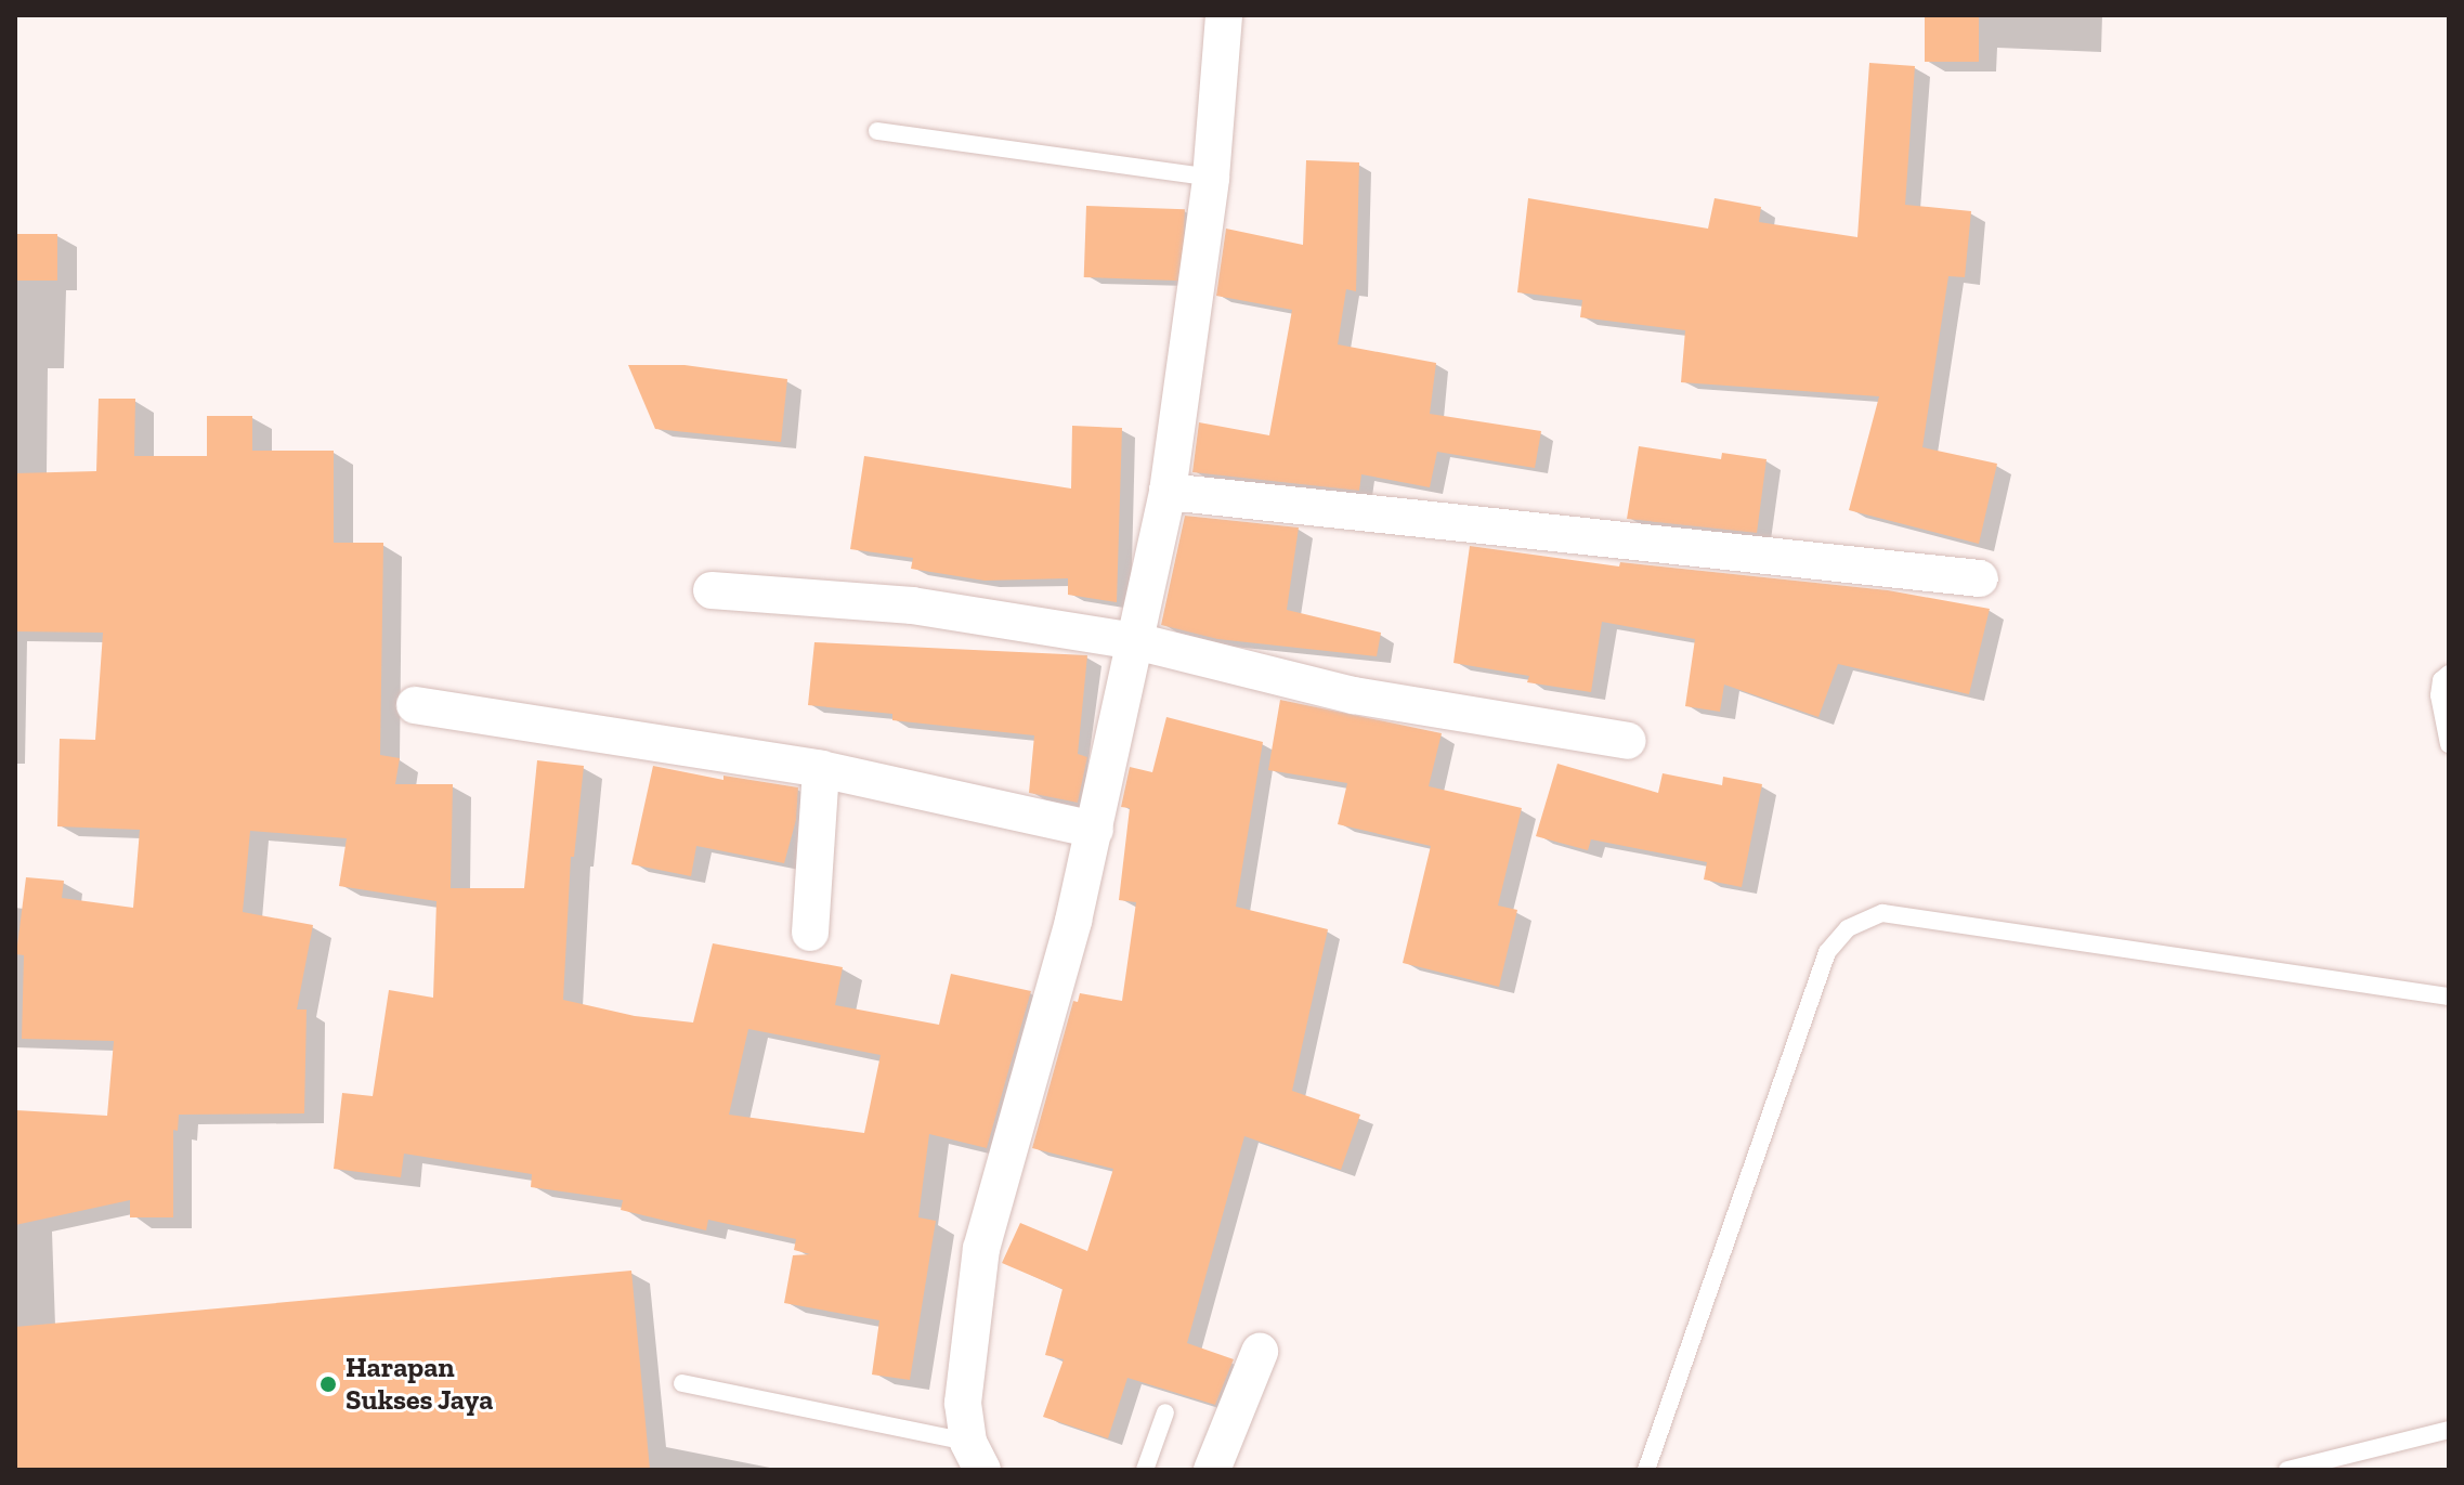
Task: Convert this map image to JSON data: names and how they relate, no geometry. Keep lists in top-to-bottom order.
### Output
{
  "places": ["Harapan Sukses Jaya"]
}
